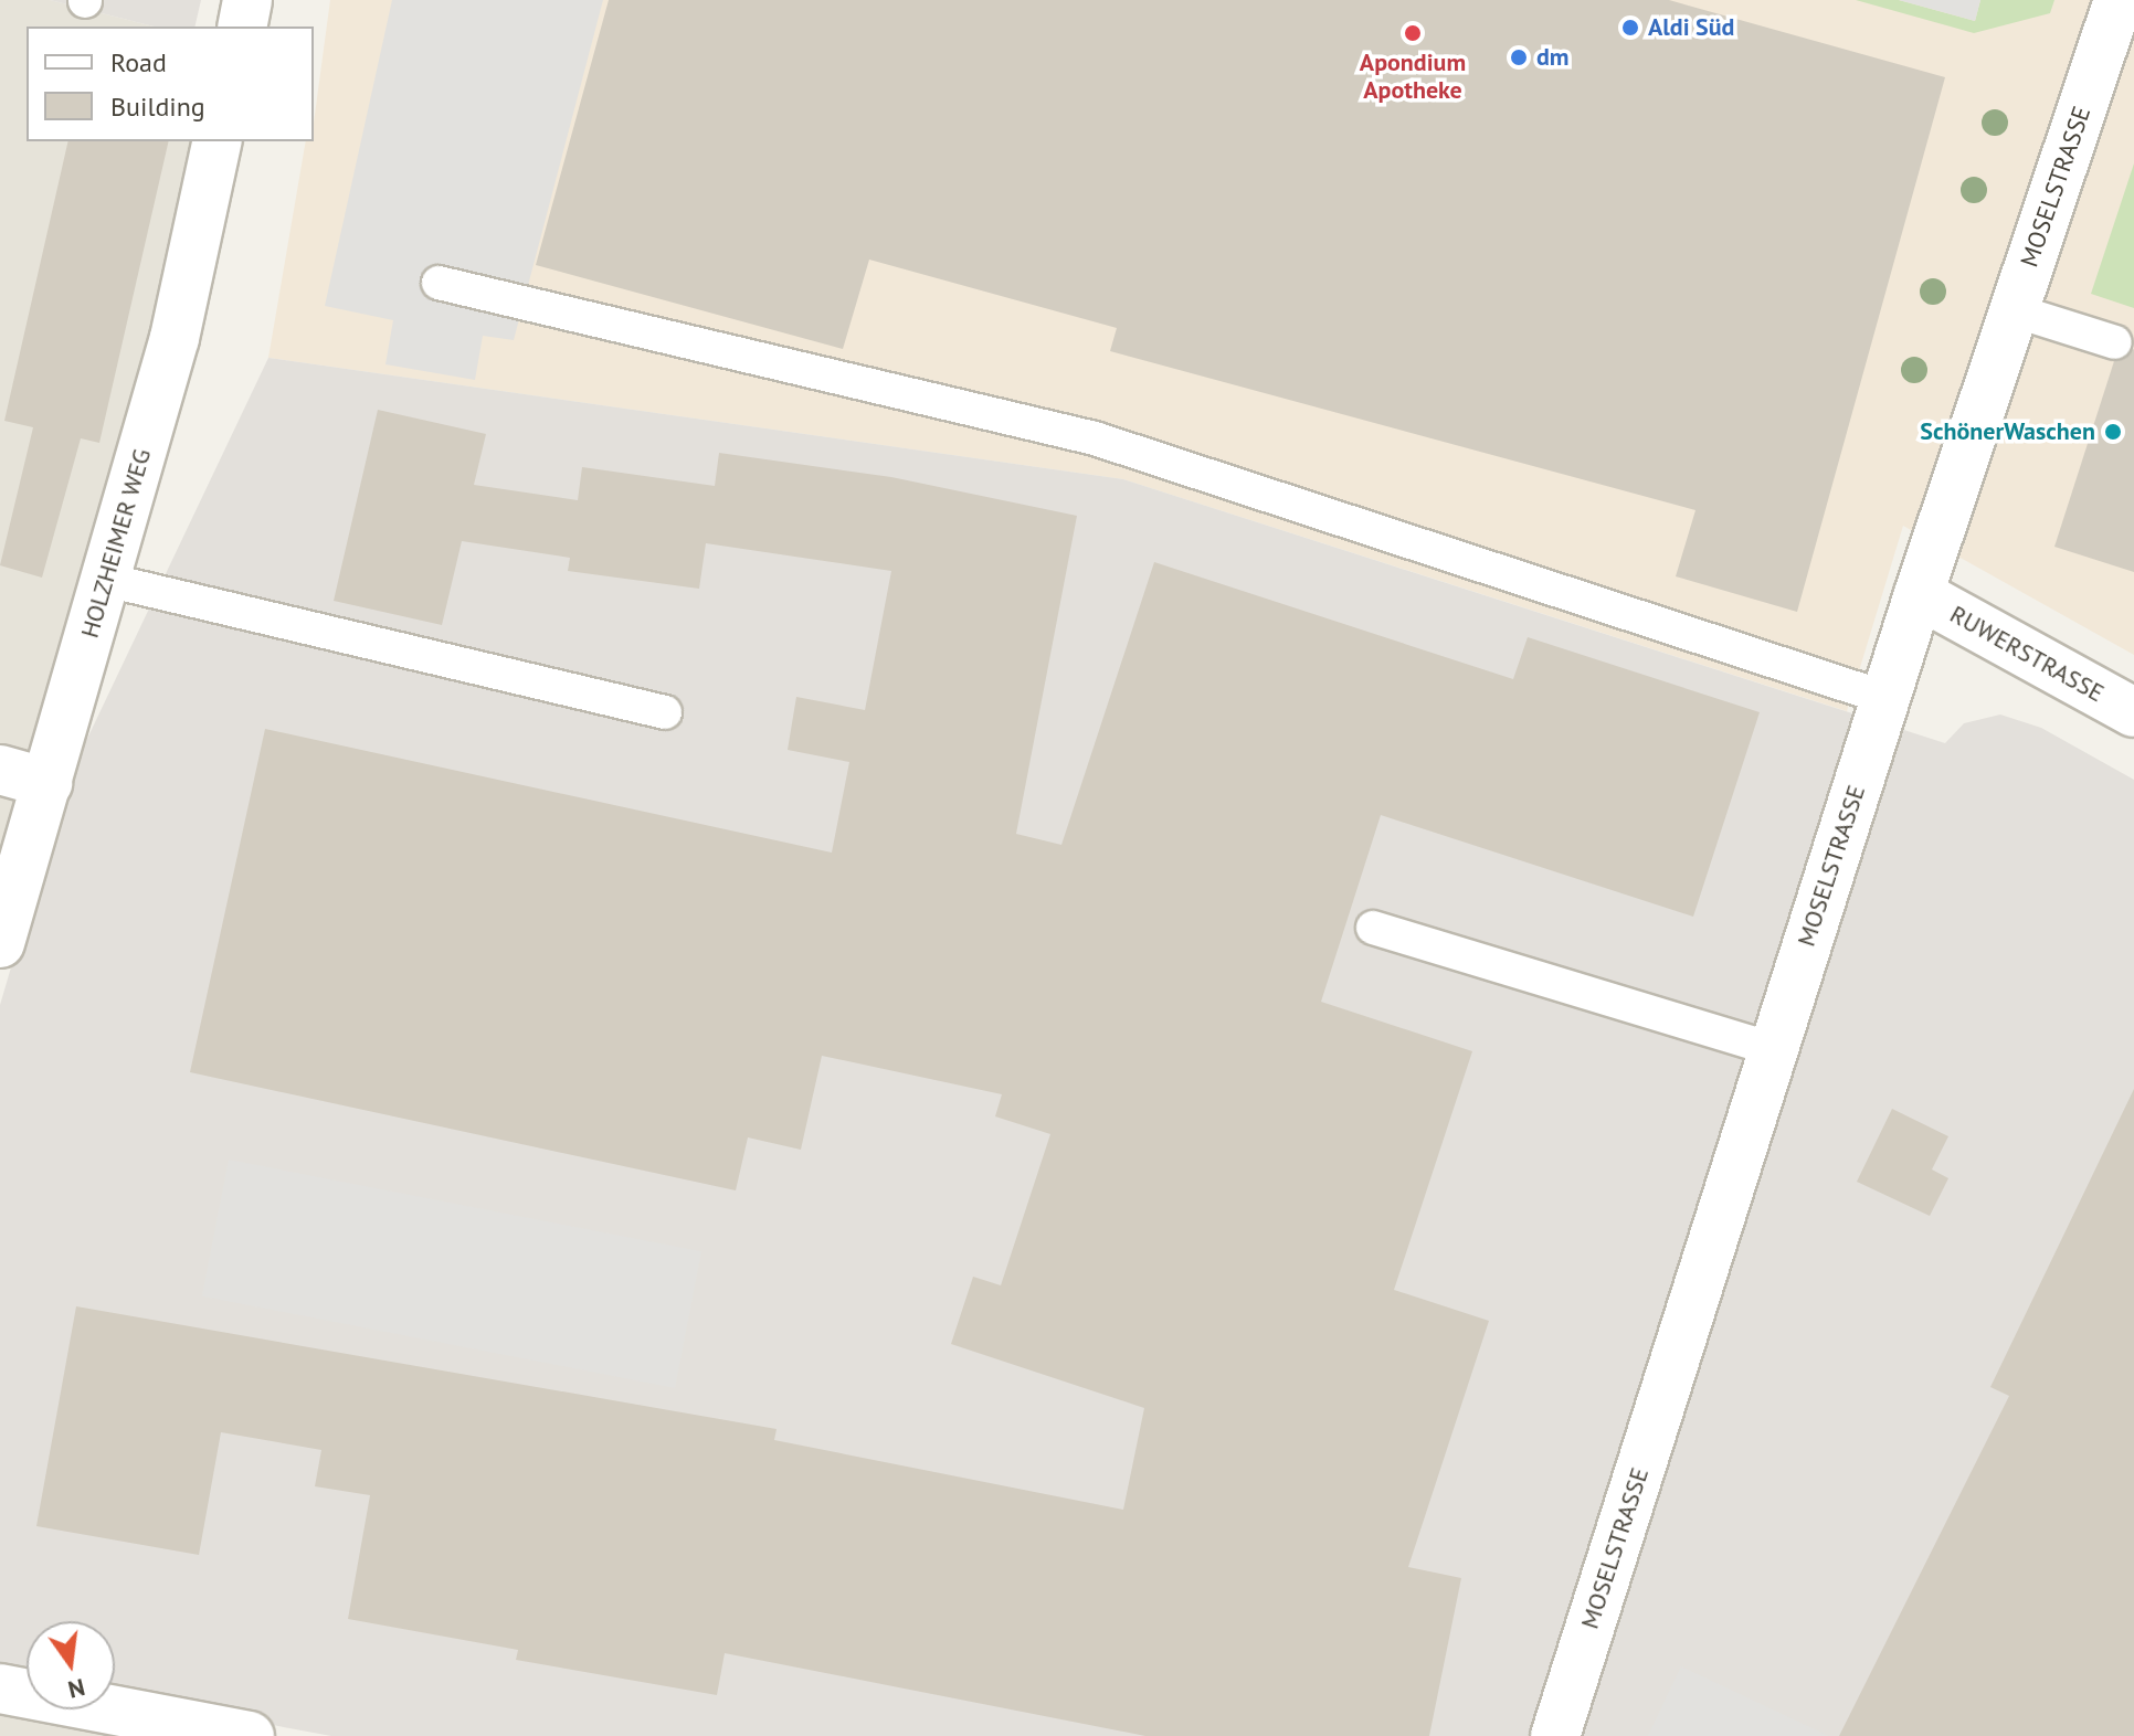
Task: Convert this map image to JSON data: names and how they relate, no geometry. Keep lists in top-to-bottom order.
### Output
{
  "streets": {
    "street": ["MOSELSTRASSE", "HOLZHEIMER WEG", "RUWERSTRASSE"]
  },
  "crossings": [
    ["MOSELSTRASSE", "RUWERSTRASSE"]
  ],
  "places": [
    "Aldi Süd",
    "Apondium Apotheke",
    "dm",
    "SchönerWaschen"
  ],
  "legend": ["Road", "Building"],
  "north": "bottom"
}
